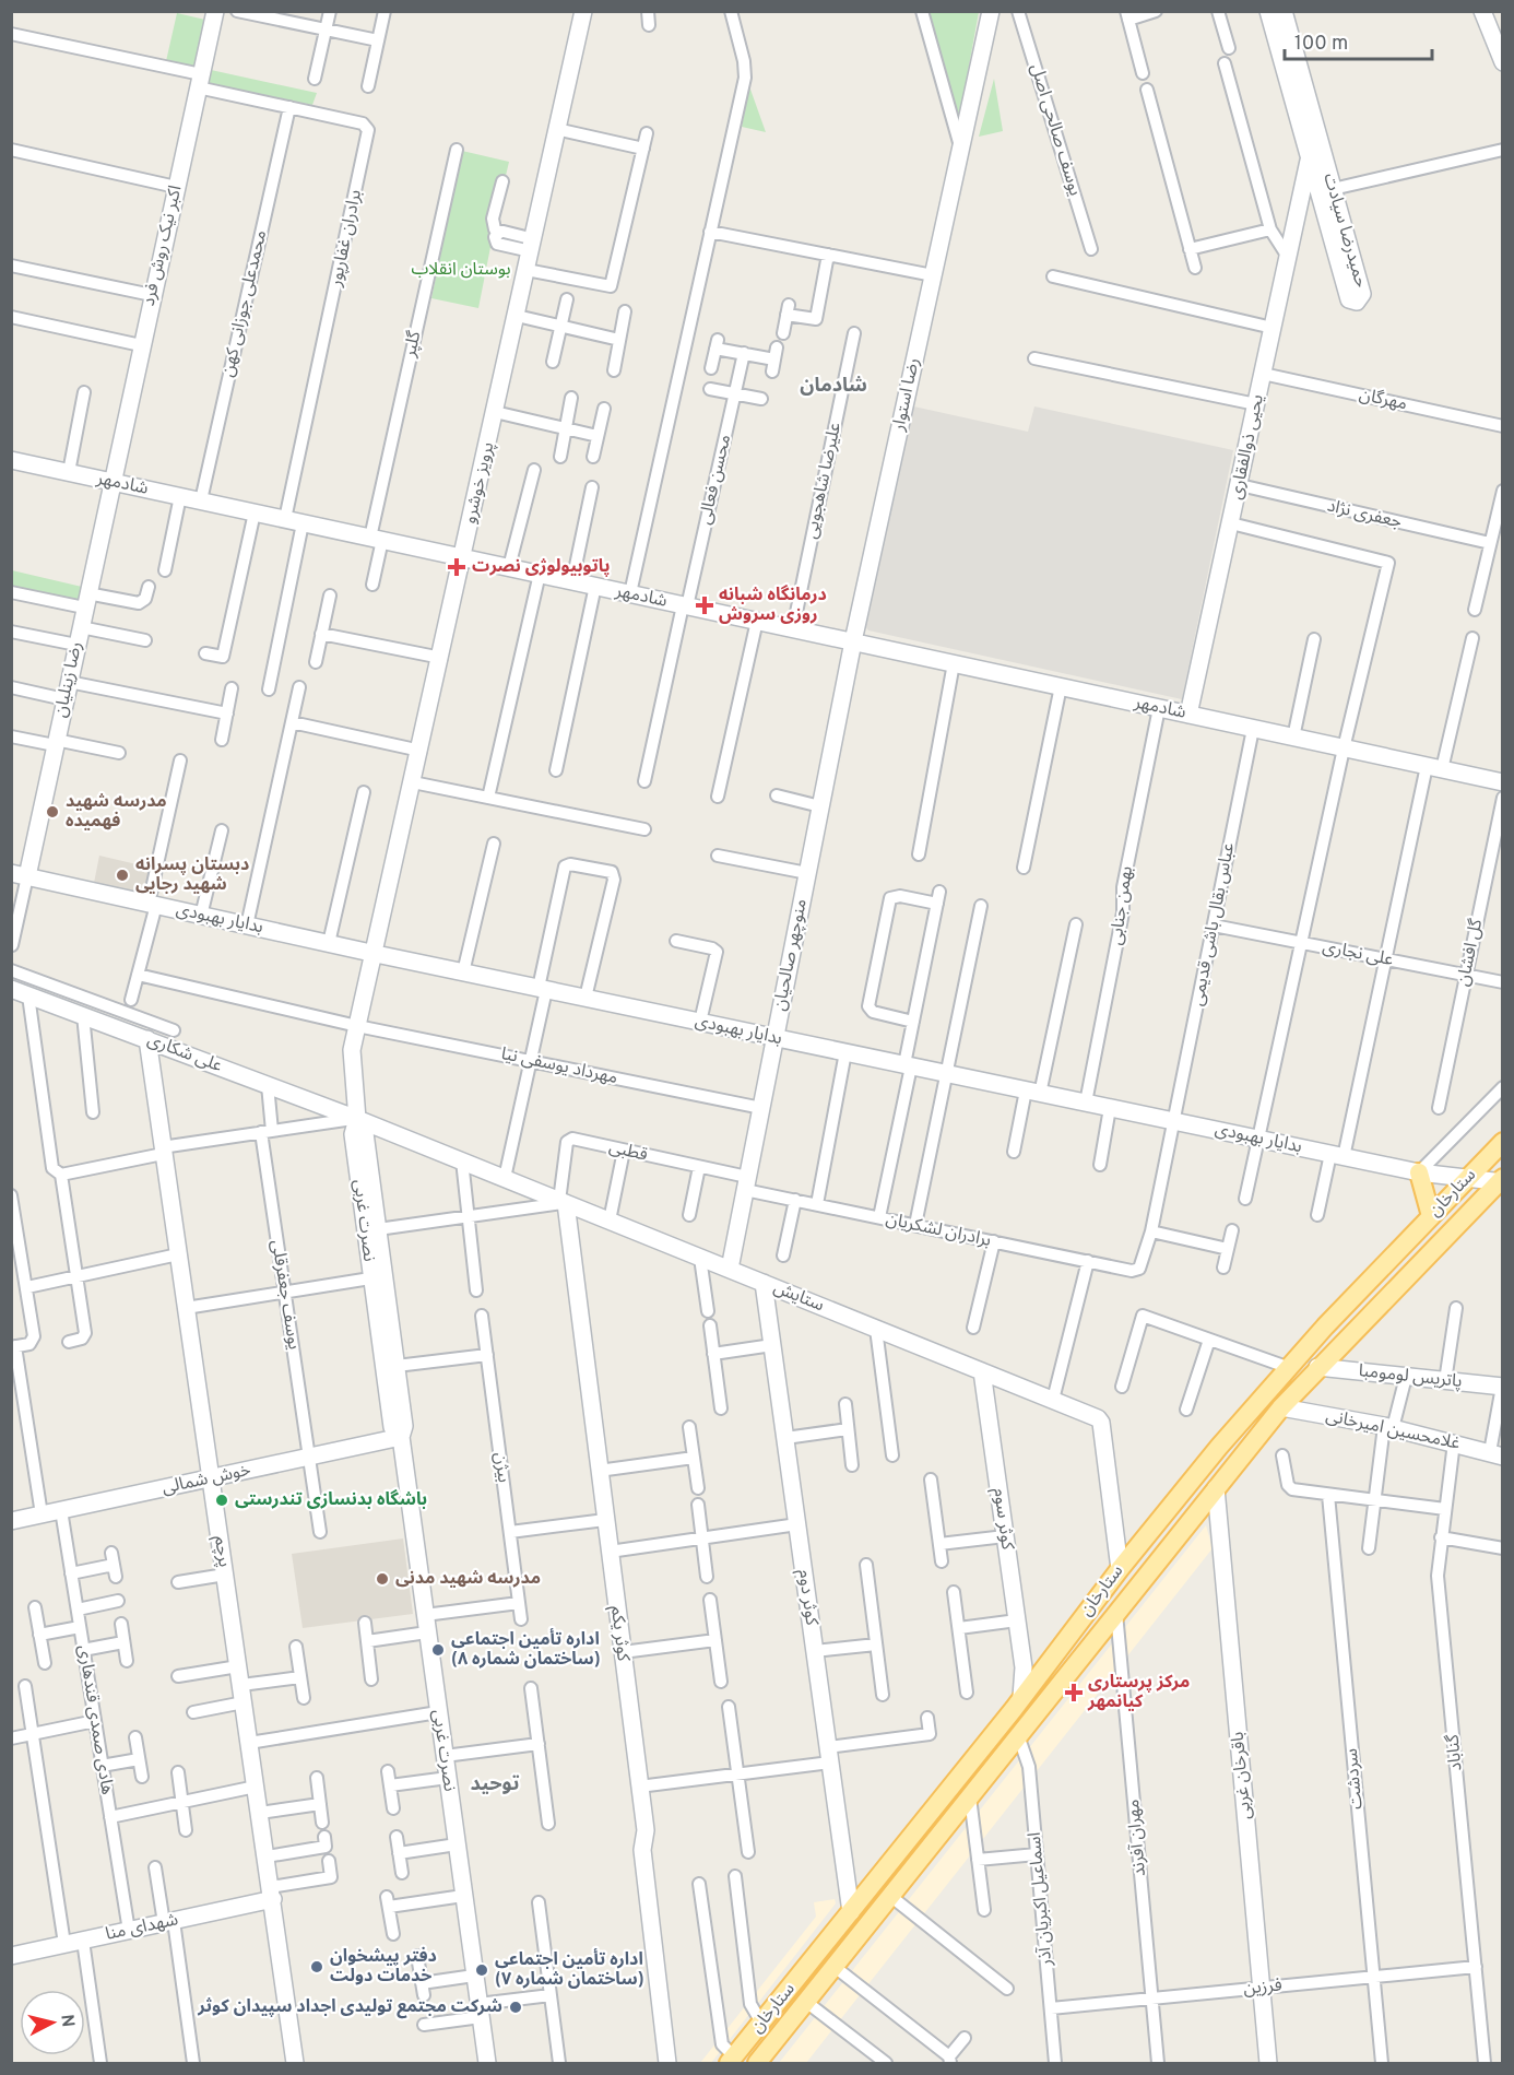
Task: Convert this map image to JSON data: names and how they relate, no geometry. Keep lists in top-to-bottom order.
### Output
{
  "streets": {
    "main road": ["ستارخان"],
    "street": [
      "یوسف صالحی اصل",
      "حمیدرضا سیادت",
      "برادران غفارپور",
      "اکبر نیک روش فرد",
      "محمدعلی جوزانی کهن",
      "گلپر",
      "رضا استوار",
      "مهرگان",
      "یحیی ذوالفقاری",
      "محسن فعالی",
      "علیرضا شاهجویی",
      "پرویز خوشرو",
      "شادمهر",
      "جعفری نژاد",
      "رضا زینلیان",
      "بهمن جنابی",
      "بدایار بهبودی",
      "عباس بقال باشی قدیمی",
      "گل افشان",
      "علی نجاری",
      "منوچهر صالحیان",
      "علی شکاری",
      "مهرداد یوسفی نیا",
      "قطبی",
      "نصرت غربی",
      "برادران لشکریان",
      "یوسف جعفرقلی",
      "ستایش",
      "پاتریس لومومبا",
      "غلامحسین امیرخانی",
      "بیژن",
      "خوش شمالی",
      "کوثر سوم",
      "پرچم",
      "کوثر دوم",
      "کوثر یکم",
      "هادی صمدی قندهاری",
      "گناباد",
      "باقرخان غربی",
      "سردشت",
      "مهران آفرند",
      "اسماعیل اکبریان آذر",
      "شهدای منا",
      "فرزین"
    ]
  },
  "crossings": [
    ["حمیدرضا سیادت", "یحیی ذوالفقاری"],
    ["برادران غفارپور", "اکبر نیک روش فرد"],
    ["برادران غفارپور", "محمدعلی جوزانی کهن"],
    ["برادران غفارپور", "شادمهر"],
    ["اکبر نیک روش فرد", "شادمهر"],
    ["اکبر نیک روش فرد", "رضا زینلیان"],
    ["محمدعلی جوزانی کهن", "شادمهر"],
    ["گلپر", "شادمهر"],
    ["رضا استوار", "شادمهر"],
    ["رضا استوار", "منوچهر صالحیان"],
    ["مهرگان", "یحیی ذوالفقاری"],
    ["یحیی ذوالفقاری", "شادمهر"],
    ["یحیی ذوالفقاری", "جعفری نژاد"],
    ["محسن فعالی", "شادمهر"],
    ["علیرضا شاهجویی", "شادمهر"],
    ["پرویز خوشرو", "شادمهر"],
    ["پرویز خوشرو", "بدایار بهبودی"],
    ["پرویز خوشرو", "نصرت غربی"],
    ["شادمهر", "رضا زینلیان"],
    ["شادمهر", "بهمن جنابی"],
    ["شادمهر", "عباس بقال باشی قدیمی"],
    ["شادمهر", "منوچهر صالحیان"],
    ["رضا زینلیان", "بدایار بهبودی"],
    ["بهمن جنابی", "بدایار بهبودی"],
    ["بدایار بهبودی", "عباس بقال باشی قدیمی"],
    ["بدایار بهبودی", "منوچهر صالحیان"],
    ["بدایار بهبودی", "ستارخان"],
    ["بدایار بهبودی", "نصرت غربی"],
    ["عباس بقال باشی قدیمی", "علی نجاری"],
    ["عباس بقال باشی قدیمی", "برادران لشکریان"],
    ["گل افشان", "علی نجاری"],
    ["منوچهر صالحیان", "مهرداد یوسفی نیا"],
    ["منوچهر صالحیان", "قطبی"],
    ["منوچهر صالحیان", "برادران لشکریان"],
    ["منوچهر صالحیان", "ستایش"],
    ["علی شکاری", "نصرت غربی"],
    ["علی شکاری", "یوسف جعفرقلی"],
    ["علی شکاری", "ستایش"],
    ["علی شکاری", "پرچم"],
    ["مهرداد یوسفی نیا", "نصرت غربی"],
    ["قطبی", "برادران لشکریان"],
    ["قطبی", "ستایش"],
    ["قطبی", "کوثر یکم"],
    ["ستارخان", "ستایش"],
    ["ستارخان", "پاتریس لومومبا"],
    ["ستارخان", "غلامحسین امیرخانی"],
    ["ستارخان", "کوثر سوم"],
    ["ستارخان", "کوثر دوم"],
    ["ستارخان", "باقرخان غربی"],
    ["ستارخان", "مهران آفرند"],
    ["ستارخان", "اسماعیل اکبریان آذر"],
    ["نصرت غربی", "ستایش"],
    ["نصرت غربی", "خوش شمالی"],
    ["یوسف جعفرقلی", "خوش شمالی"],
    ["ستایش", "کوثر سوم"],
    ["ستایش", "کوثر دوم"],
    ["ستایش", "کوثر یکم"],
    ["غلامحسین امیرخانی", "گناباد"],
    ["خوش شمالی", "پرچم"],
    ["خوش شمالی", "هادی صمدی قندهاری"],
    ["پرچم", "شهدای منا"],
    ["هادی صمدی قندهاری", "شهدای منا"],
    ["گناباد", "فرزین"],
    ["باقرخان غربی", "فرزین"],
    ["سردشت", "فرزین"],
    ["مهران آفرند", "فرزین"],
    ["اسماعیل اکبریان آذر", "فرزین"]
  ],
  "districts": ["شادمان", "توحید"],
  "parks": ["بوستان انقلاب"],
  "places": {
    "health": ["پاتوبیولوژی نصرت", "درمانگاه شبانه روزی سروش", "مرکز پرستاری کیانمهر"],
    "other": [
      "مدرسه شهید فهمیده",
      "دبستان پسرانه شهید رجایی",
      "باشگاه بدنسازی تندرستی",
      "مدرسه شهید مدنی",
      "اداره تأمین اجتماعی (ساختمان شماره ۸)",
      "دفتر پیشخوان خدمات دولت",
      "اداره تأمین اجتماعی (ساختمان شماره ۷)",
      "شرکت مجتمع تولیدی اجداد سپیدان کوثر"
    ]
  },
  "scale_bar": "100 m",
  "north": "right"
}
